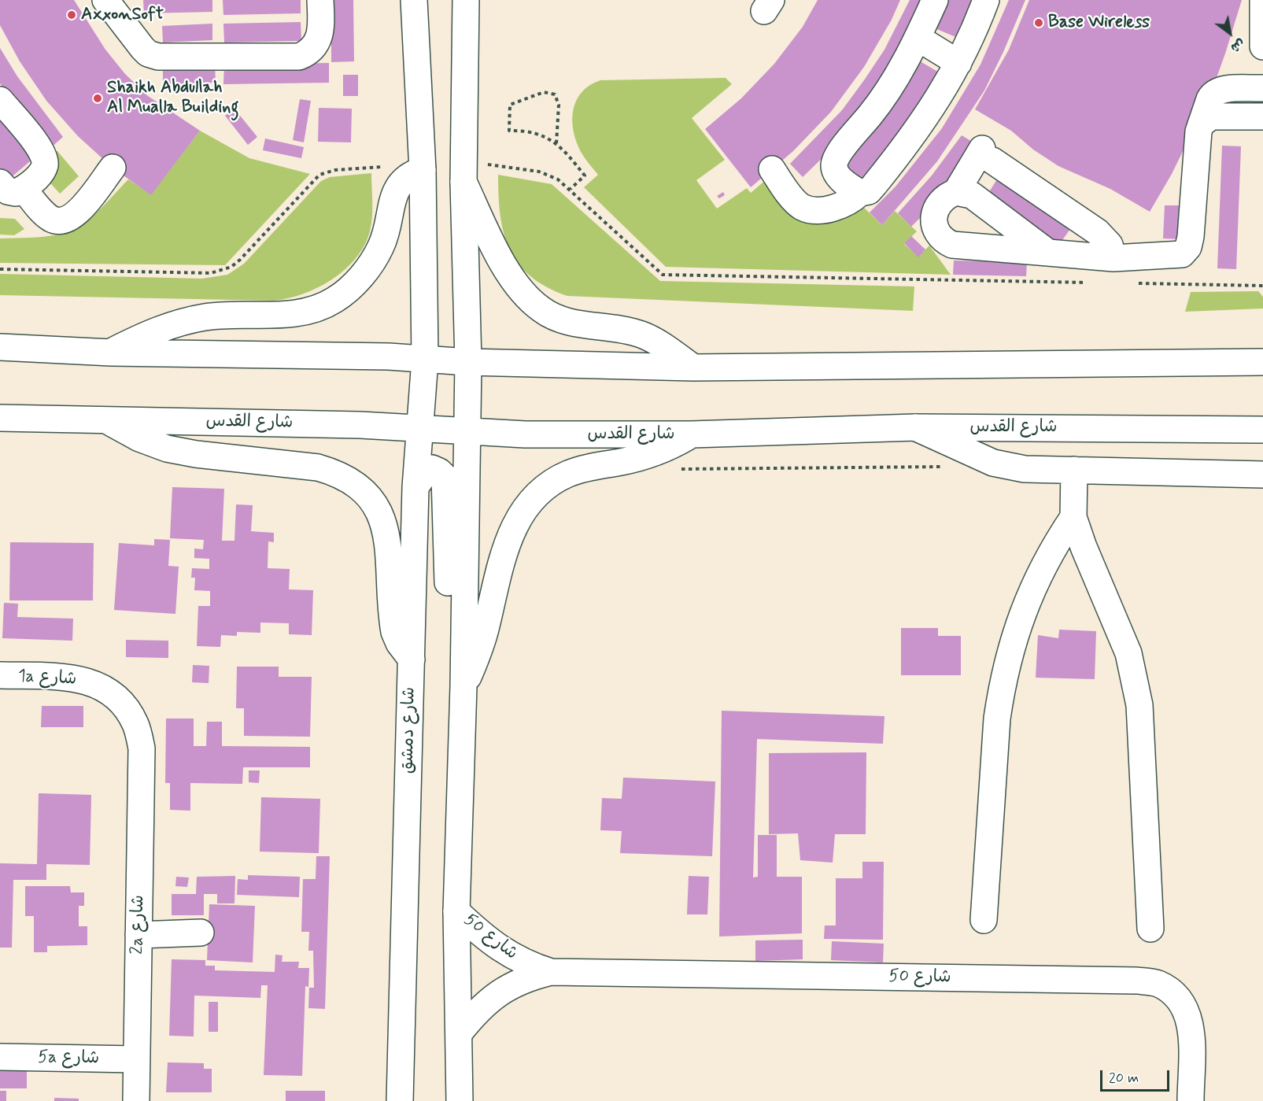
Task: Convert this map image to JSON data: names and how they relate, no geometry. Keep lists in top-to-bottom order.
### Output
{
  "streets": {
    "main road": [
      "شارع القدس",
      "1a شارع",
      "شارع دمشق",
      "2a شارع",
      "شارع 50",
      "5a شارع"
    ]
  },
  "crossings": [
    ["شارع القدس", "شارع دمشق"],
    ["1a شارع", "2a شارع"],
    ["2a شارع", "5a شارع"]
  ],
  "places": ["AxxonSoft", "Base Wireless", "Shaikh Abdullah Al Mualla Building"],
  "scale_bar": "20 m",
  "north": "bottom right"
}
